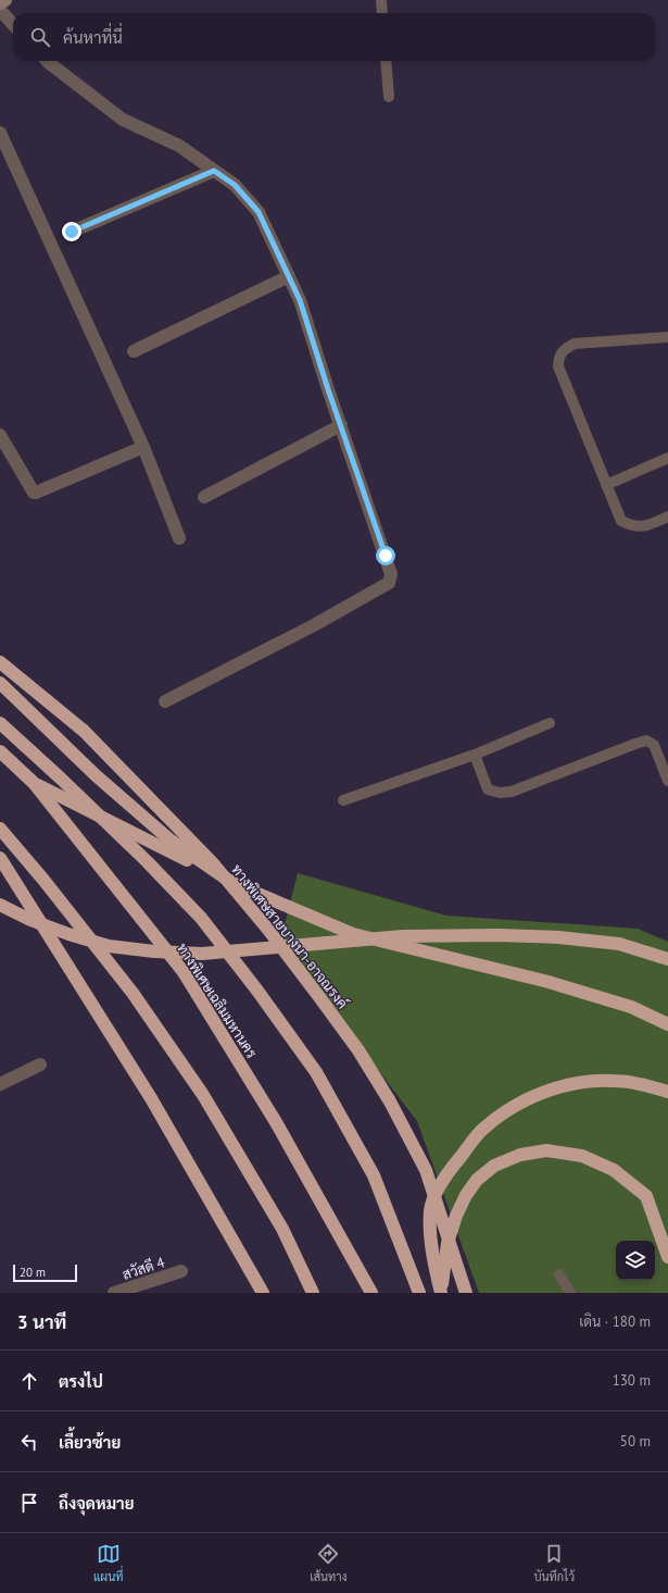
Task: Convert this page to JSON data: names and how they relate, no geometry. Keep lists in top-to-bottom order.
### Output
{
  "streets": {
    "highway": ["ทางพิเศษสายบางนา-อาจณรงค์", "ทางพิเศษเฉลิมมหานคร"],
    "street": ["สวัสดี 4"]
  },
  "scale_bar": "20 m",
  "page": {
    "search": "ค้นหาที่นี่",
    "scale": "20 m",
    "heading": ["3 นาที", "เดิน · 180 m"],
    "list": [
      ["ตรงไป", "130 m"],
      ["เลี้ยวซ้าย", "50 m"],
      "ถึงจุดหมาย"
    ],
    "nav": ["แผนที่", "เส้นทาง", "บันทึกไว้"]
  }
}
